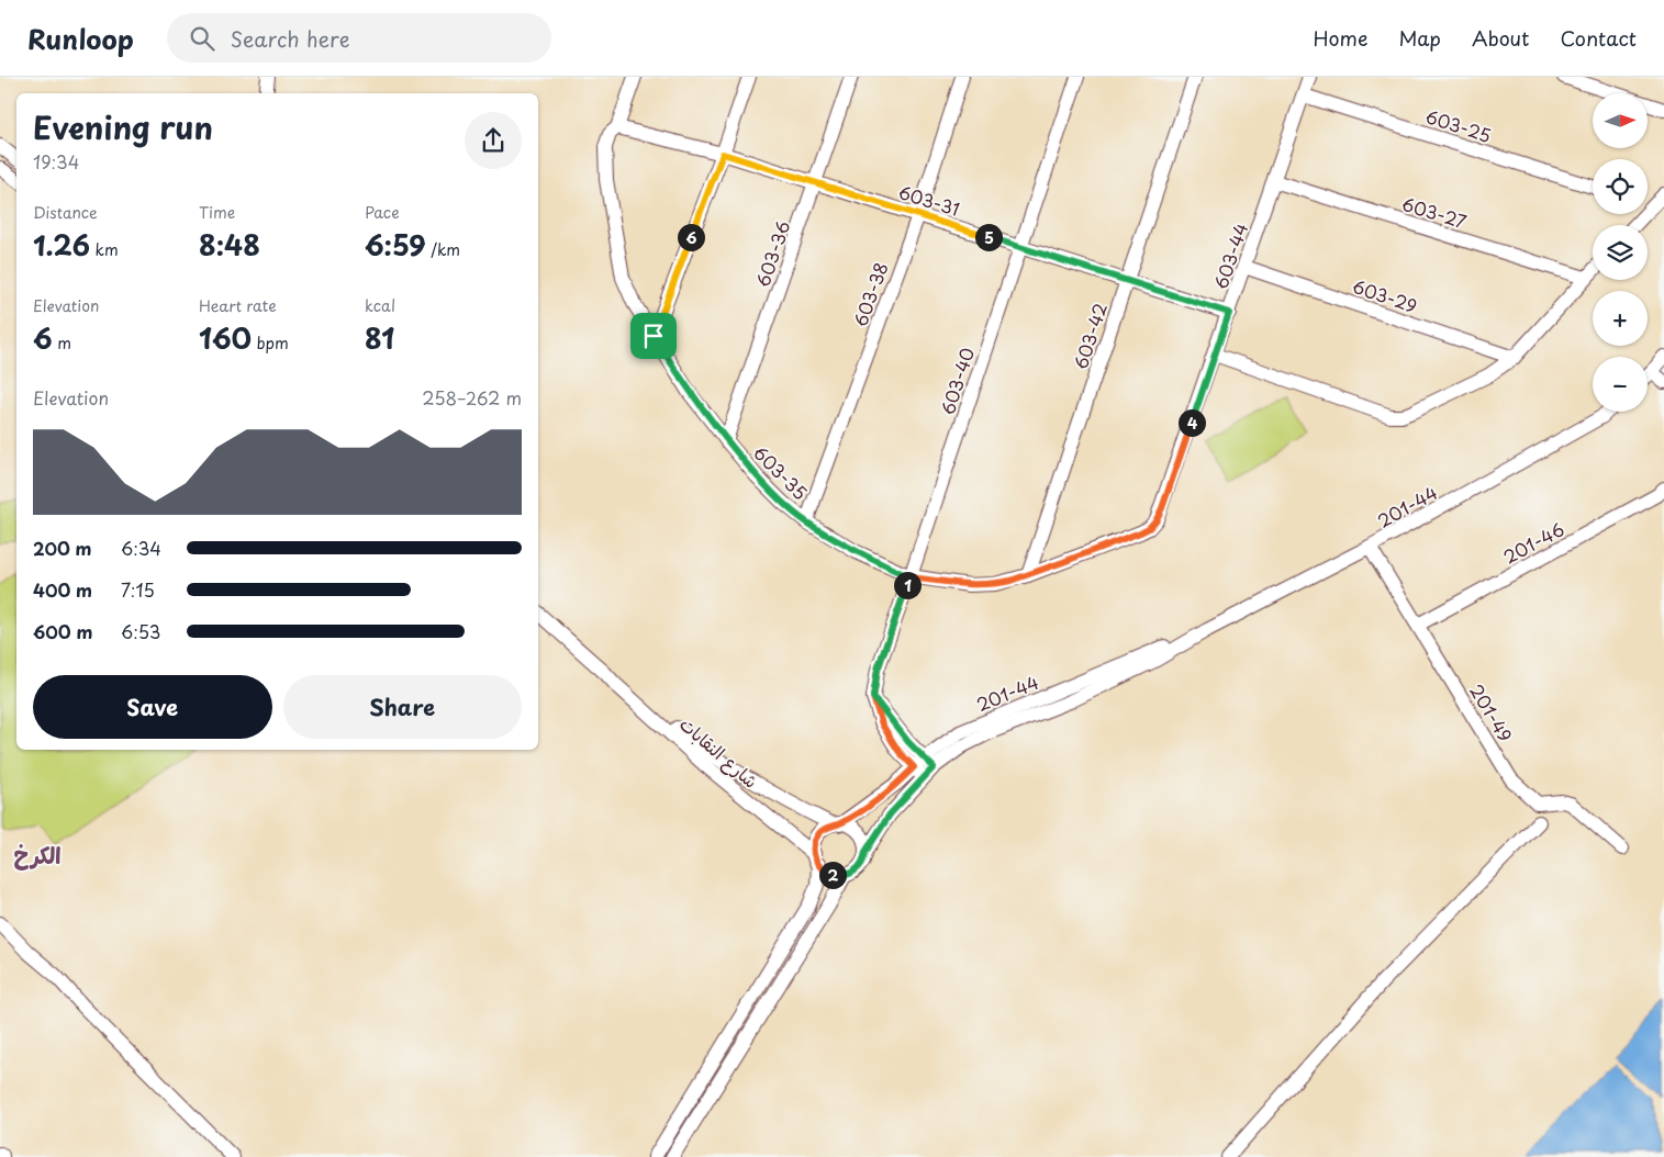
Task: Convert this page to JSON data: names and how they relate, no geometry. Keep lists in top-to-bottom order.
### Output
{
  "streets": {
    "street": [
      "603-25",
      "603-31",
      "603-27",
      "603-36",
      "603-44",
      "603-38",
      "603-29",
      "603-42",
      "603-40",
      "603-35",
      "201-44",
      "201-46",
      "201-49",
      "شارع النقابات"
    ]
  },
  "crossings": [
    ["603-25", "603-44"],
    ["603-31", "603-36"],
    ["603-31", "603-44"],
    ["603-31", "603-38"],
    ["603-31", "603-42"],
    ["603-31", "603-40"],
    ["603-31", "603-35"],
    ["603-27", "603-44"],
    ["603-36", "603-35"],
    ["603-44", "603-29"],
    ["603-44", "603-35"],
    ["603-38", "603-35"],
    ["603-42", "603-35"],
    ["603-40", "603-35"],
    ["603-40", "201-44"],
    ["201-44", "201-49"],
    ["201-44", "شارع النقابات"],
    ["201-46", "201-49"]
  ],
  "districts": ["الكرخ"],
  "north": "right",
  "page": {
    "header": "Runloop",
    "search": "Search here",
    "nav": [
      "Home",
      "Map",
      "About",
      "Contact"
    ],
    "map_buttons": ["+", "−"],
    "heading": ["Evening run", "19:34"],
    "stats": [
      ["Distance", "1.26 km"],
      ["Time", "8:48"],
      ["Pace", "6:59 /km"],
      ["Elevation", "6 m"],
      ["Heart rate", "160 bpm"],
      ["kcal", "81"]
    ],
    "pins": [
      "5",
      "6",
      "4",
      "1",
      "2"
    ],
    "chart": ["Elevation", "258–262 m"],
    "list": [
      {
        "name": "200 m",
        "note": "6:34"
      },
      {
        "name": "400 m",
        "note": "7:15"
      },
      {
        "name": "600 m",
        "note": "6:53"
      }
    ],
    "buttons": ["Save", "Share"]
  }
}
